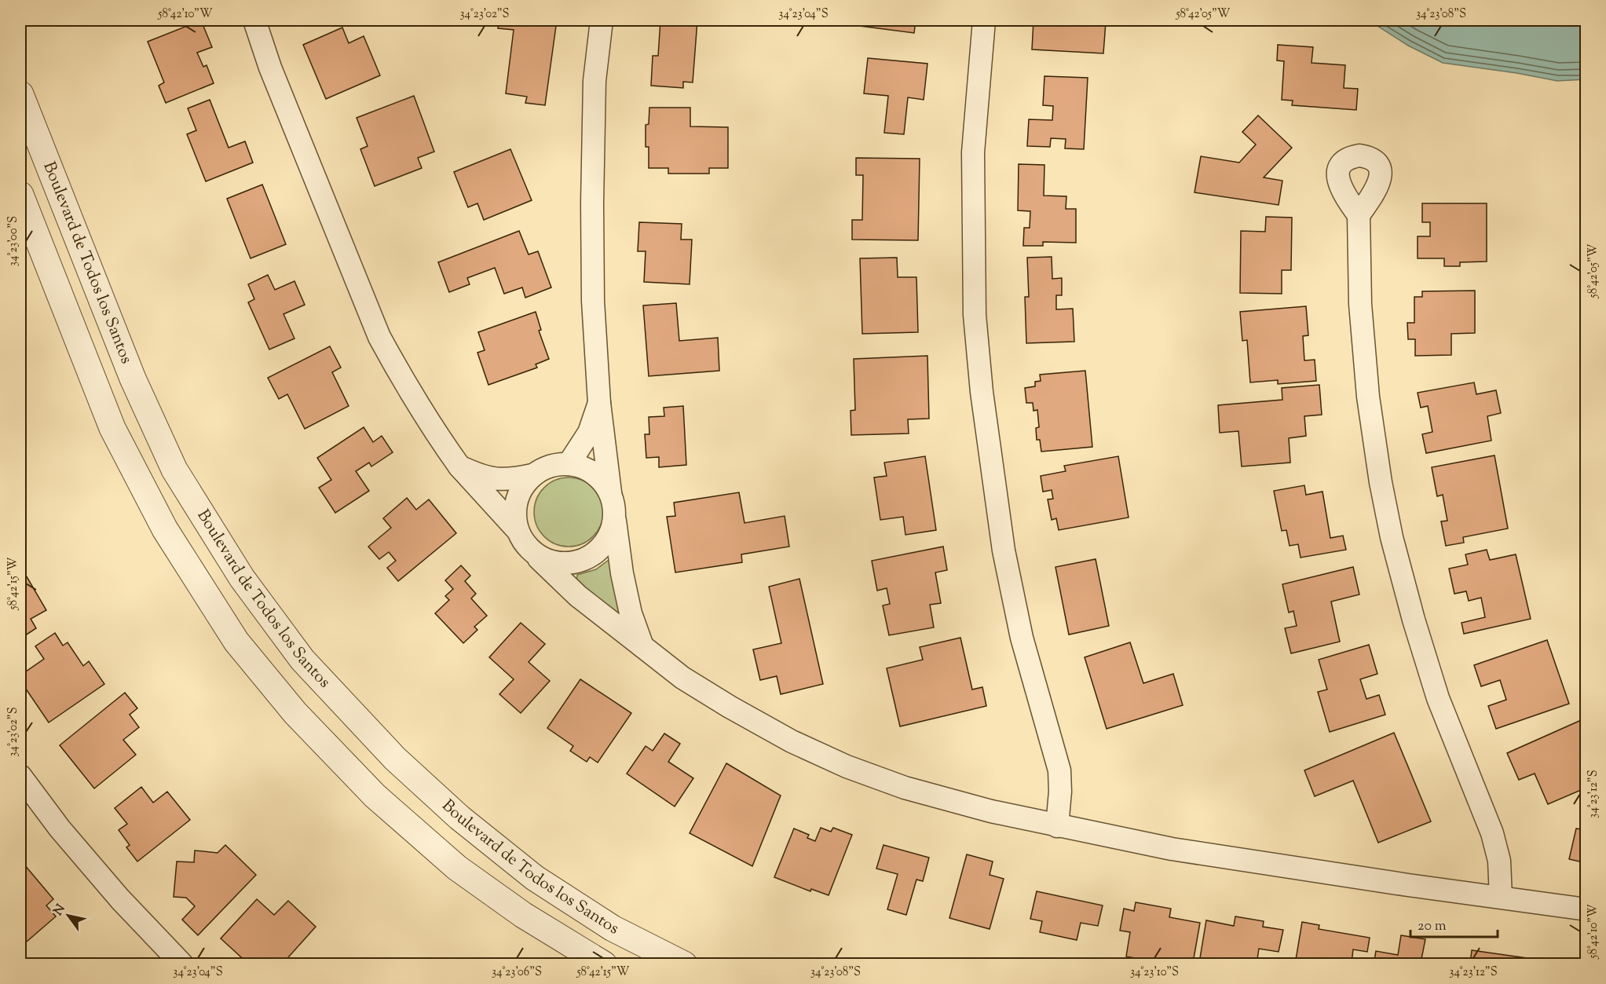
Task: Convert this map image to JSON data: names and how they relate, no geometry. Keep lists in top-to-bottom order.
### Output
{
  "streets": {
    "street": ["Boulevard de Todos los Santos"]
  },
  "scale_bar": "20 m",
  "north": "top left",
  "coordinates": [
    "58°42'10\"W",
    "34°23'02\"S",
    "34°23'04\"S",
    "58°42'05\"W",
    "34°23'08\"S",
    "34°23'00\"S",
    "58°42'15\"W",
    "34°23'12\"S",
    "34°23'06\"S",
    "34°23'10\"S"
  ]
}
